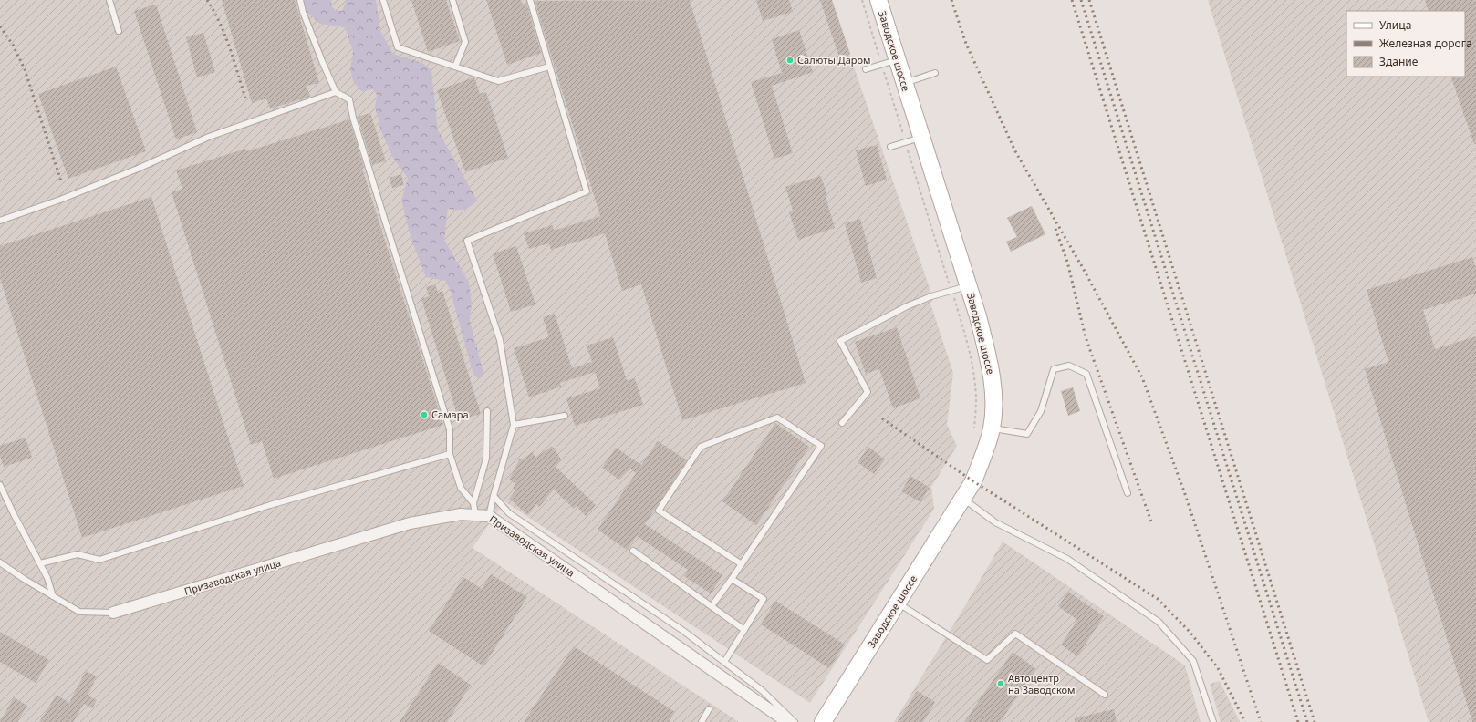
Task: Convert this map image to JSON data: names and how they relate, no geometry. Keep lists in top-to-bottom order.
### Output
{
  "streets": {
    "main road": ["Заводское шоссе"],
    "street": ["Призаводская улица"]
  },
  "places": ["Салюты Даром", "Самара", "Автоцентр на Заводском"],
  "legend": ["Улица", "Железная дорога", "Здание"]
}
